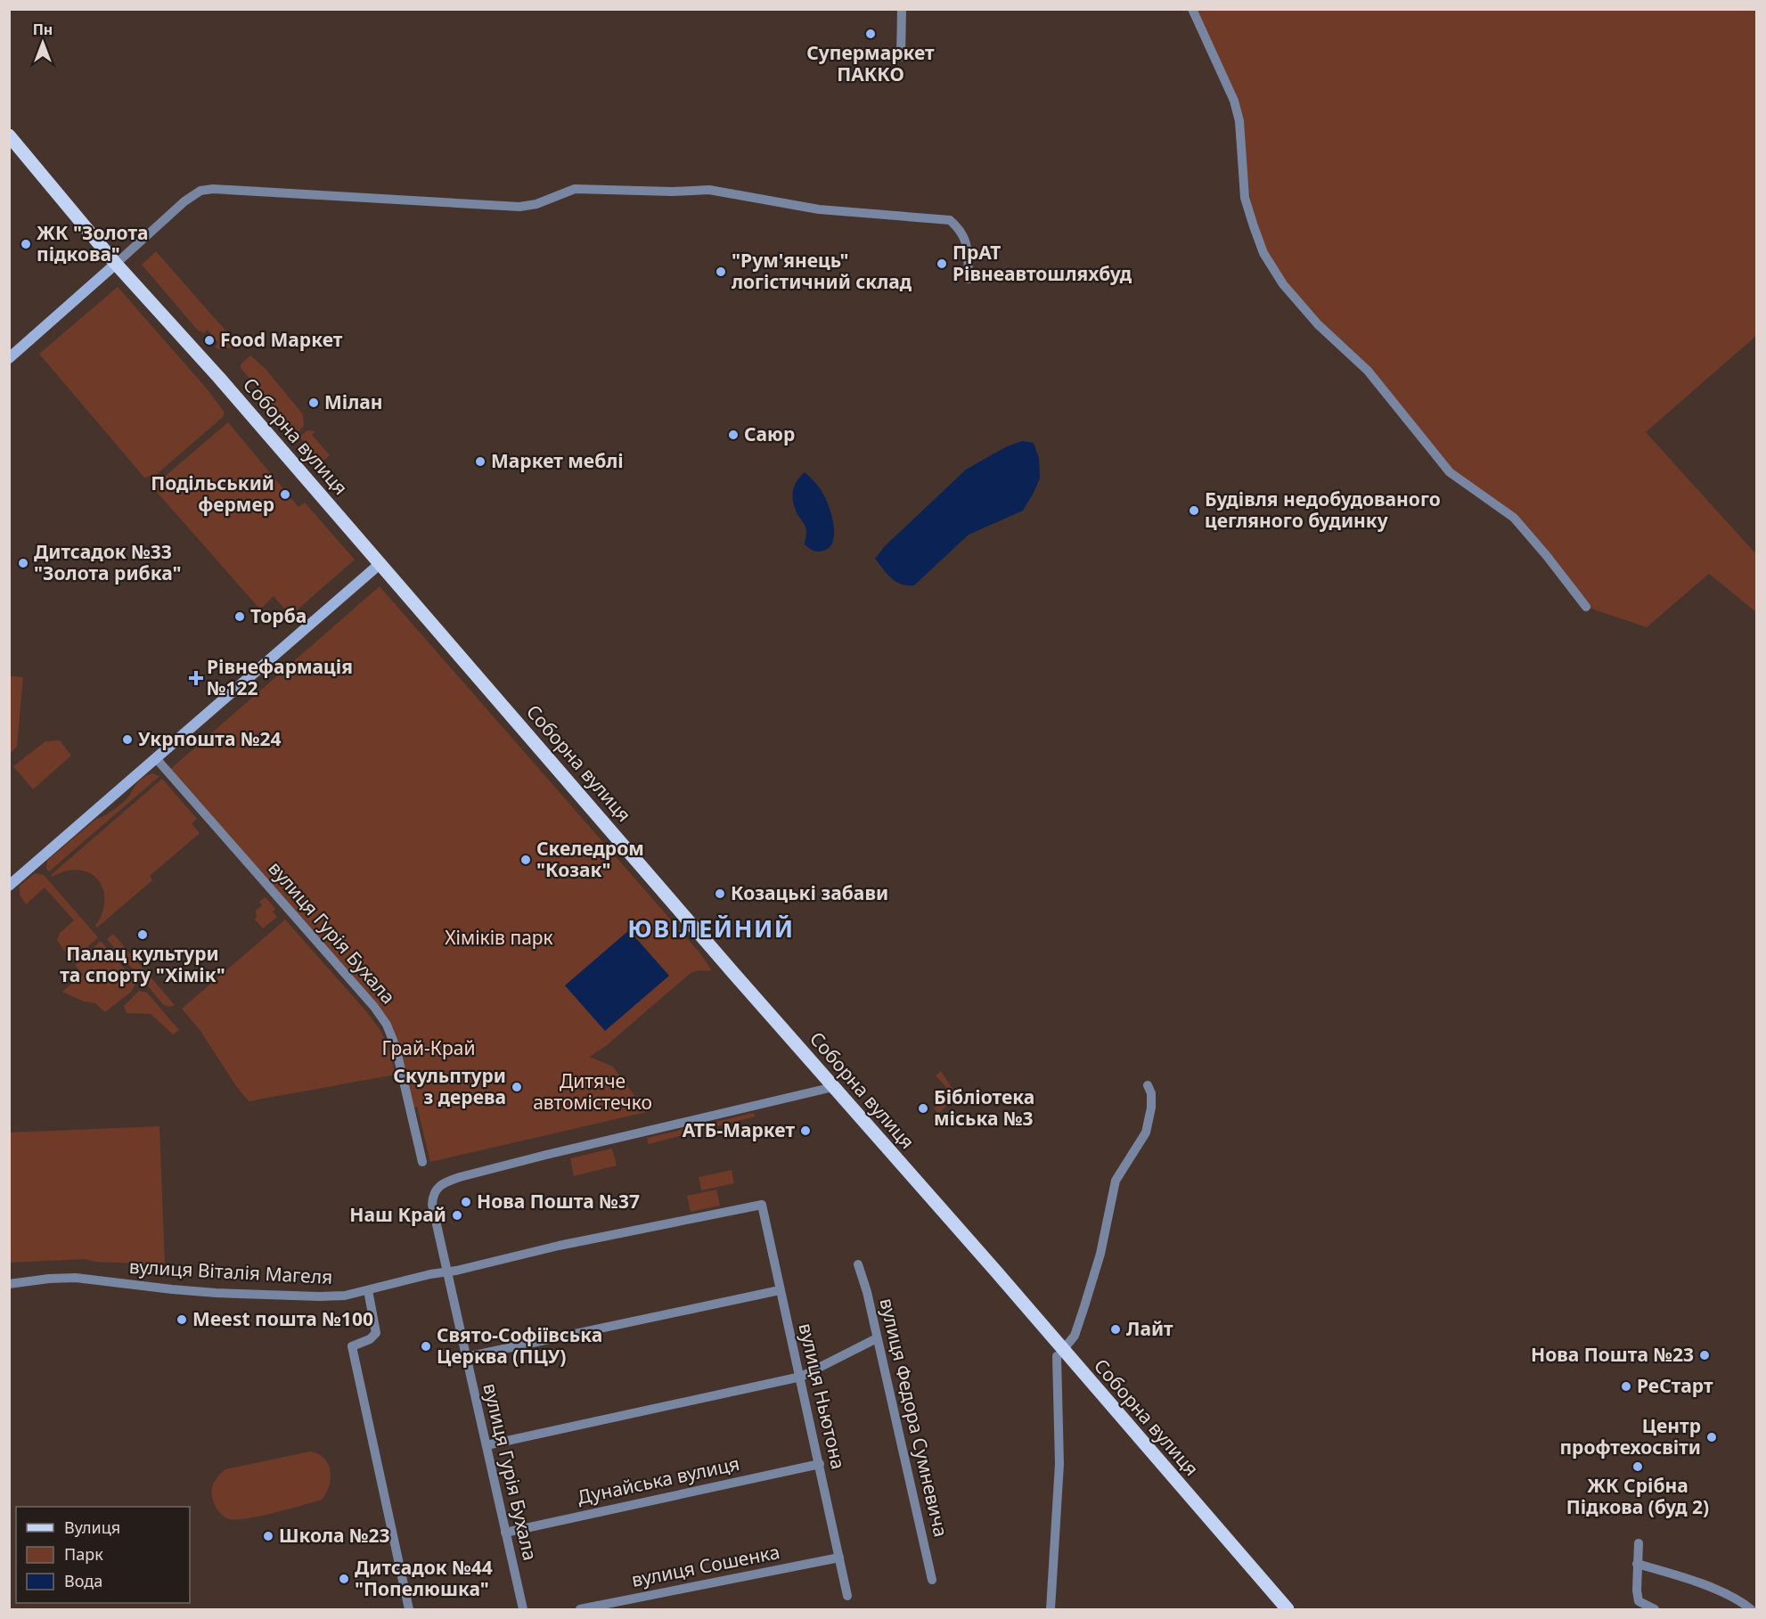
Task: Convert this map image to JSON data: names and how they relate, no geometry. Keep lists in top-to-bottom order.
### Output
{
  "streets": {
    "main road": ["Соборна вулиця"],
    "street": [
      "вулиця Гурія Бухала",
      "вулиця Віталія Магеля",
      "вулиця Ньютона",
      "вулиця Федора Сумневича",
      "Дунайська вулиця",
      "вулиця Сошенка"
    ]
  },
  "crossings": [
    ["Соборна вулиця", "вулиця Гурія Бухала"],
    ["вулиця Гурія Бухала", "вулиця Віталія Магеля"],
    ["вулиця Гурія Бухала", "Дунайська вулиця"],
    ["вулиця Віталія Магеля", "вулиця Ньютона"],
    ["вулиця Ньютона", "Дунайська вулиця"],
    ["вулиця Ньютона", "вулиця Сошенка"]
  ],
  "districts": ["ЮВІЛЕЙНИЙ"],
  "parks": ["Хіміків парк", "Грай-Край", "Дитяче автомістечко"],
  "places": {
    "other": [
      "Супермаркет ПАККО",
      "ЖК \"Золота підкова\"",
      "ПрАТ Рівнеавтошляхбуд",
      "\"Рум'янець\" логістичний склад",
      "Food Маркет",
      "Мілан",
      "Саюр",
      "Маркет меблі",
      "Подільський фермер",
      "Будівля недобудованого цегляного будинку",
      "Дитсадок №33 \"Золота рибка\"",
      "Торба",
      "Укрпошта №24",
      "Скеледром \"Козак\"",
      "Козацькі забави",
      "Палац культури та спорту \"Хімік\"",
      "Скульптури з дерева",
      "Бібліотека міська №3",
      "АТБ-Маркет",
      "Нова Пошта №37",
      "Наш Край",
      "Meest пошта №100",
      "Лайт",
      "Свято-Софіївська Церква (ПЦУ)",
      "Нова Пошта №23",
      "РеСтарт",
      "Центр профтехосвіти",
      "ЖК Срібна Підкова (буд 2)",
      "Школа №23",
      "Дитсадок №44 \"Попелюшка\""
    ],
    "health": ["Рівнефармація №122"]
  },
  "legend": ["Вулиця", "Парк", "Вода"],
  "north": "top"
}
